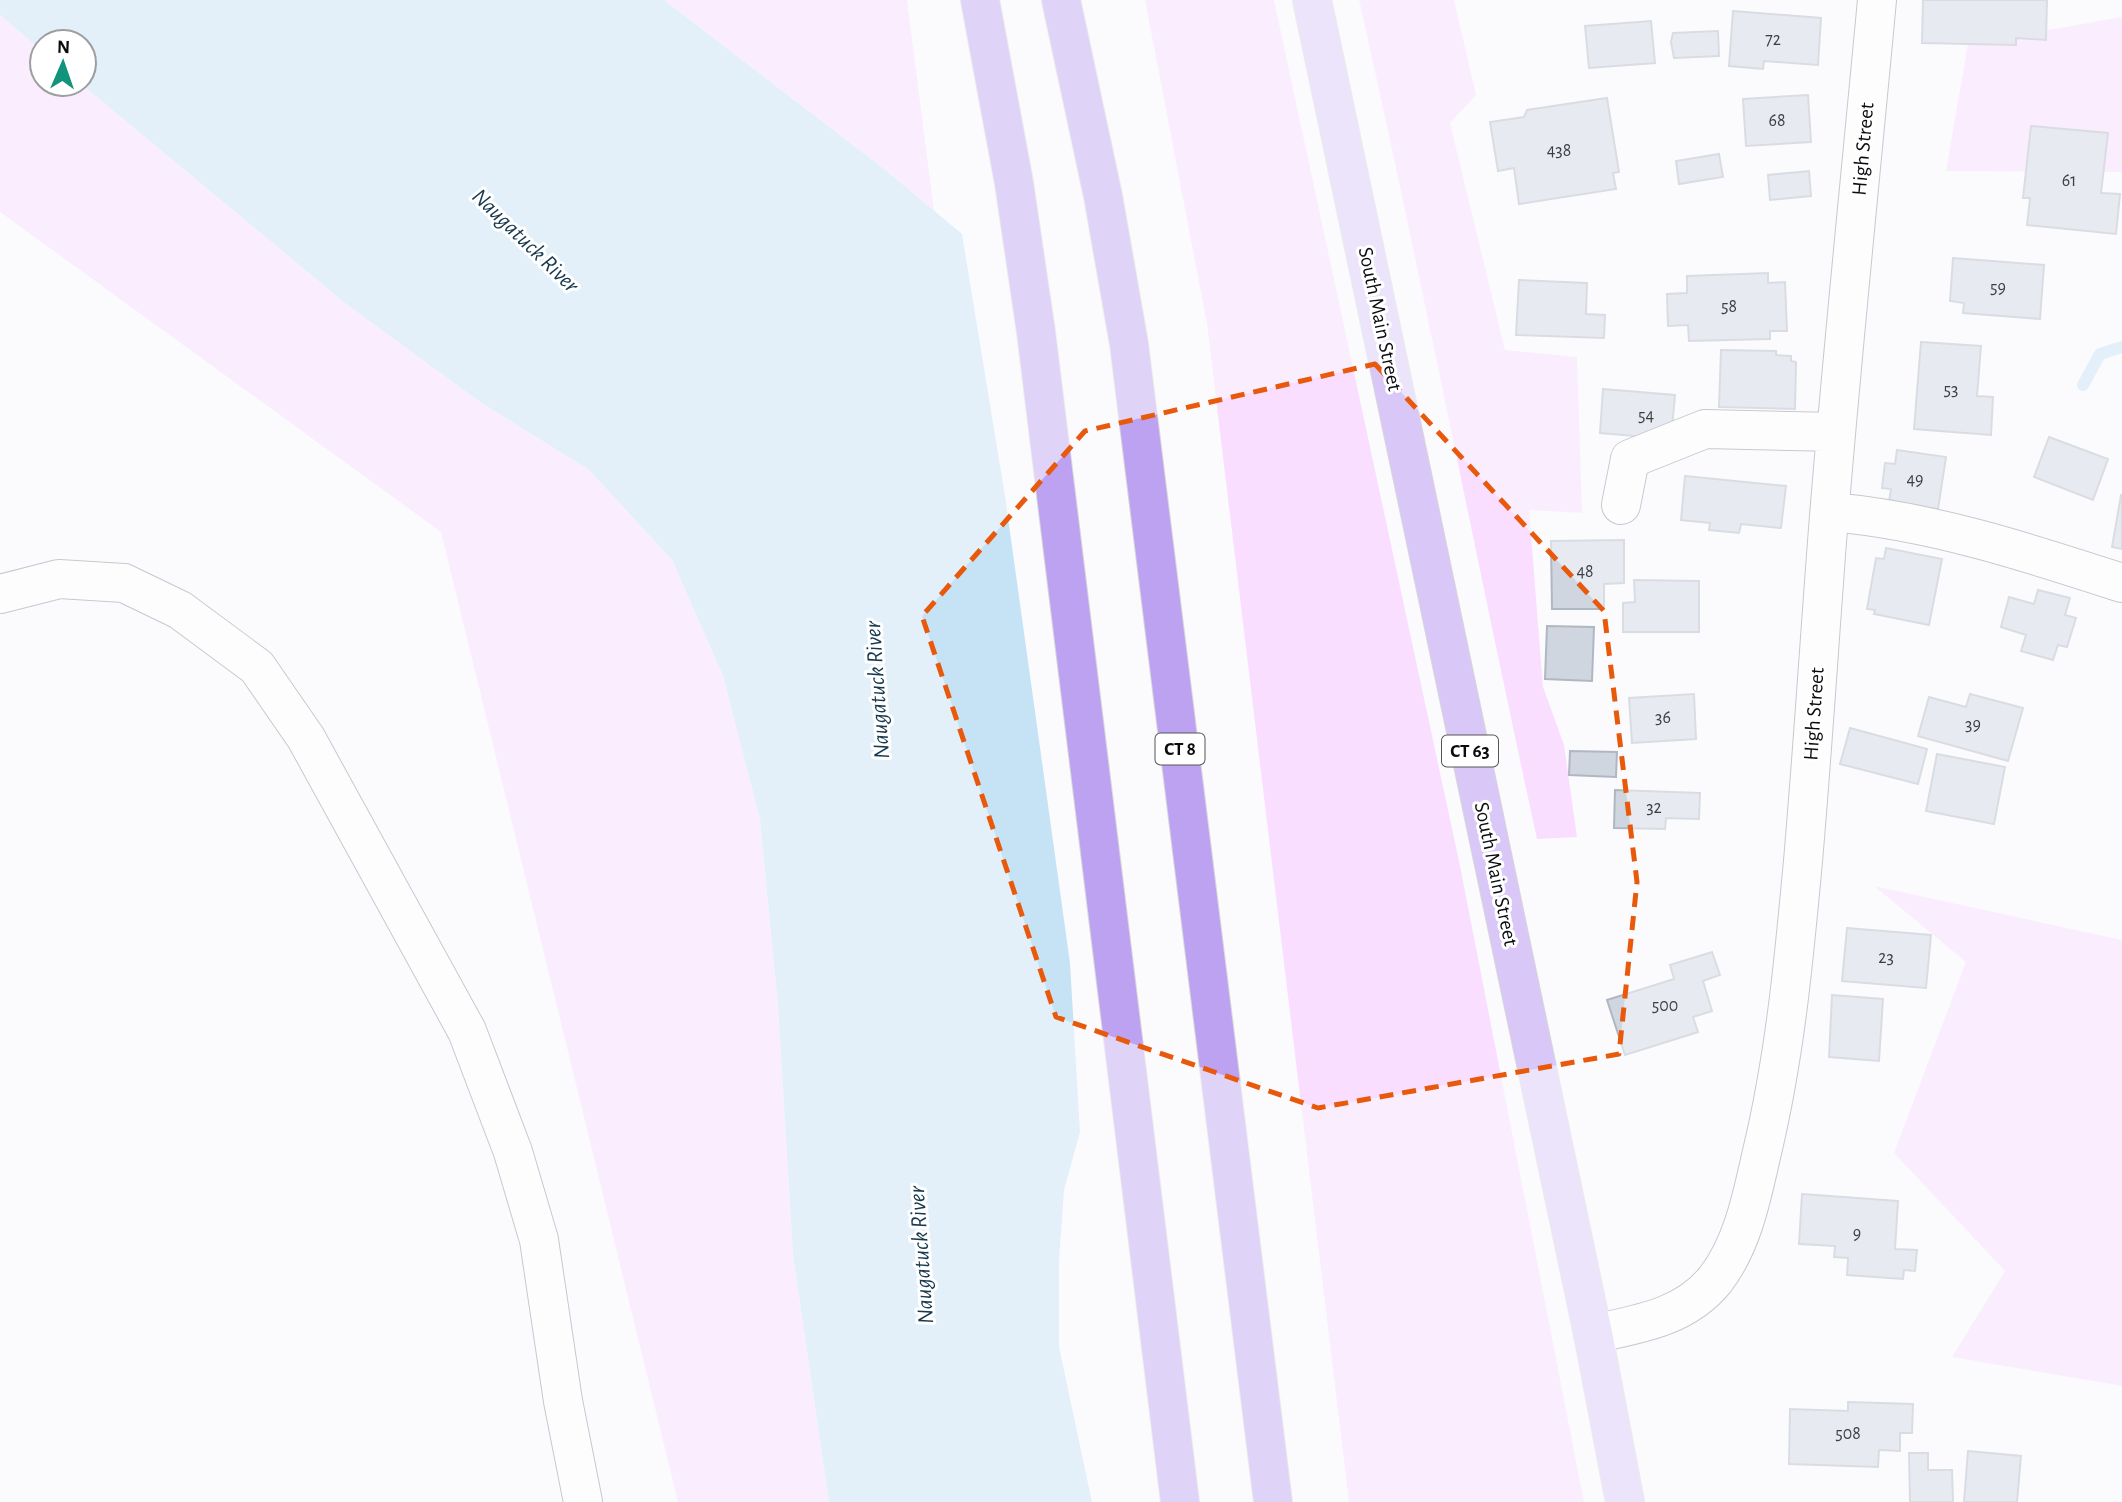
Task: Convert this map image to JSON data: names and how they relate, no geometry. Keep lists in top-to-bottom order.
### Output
{
  "streets": {
    "highway": ["CT 8"],
    "main road": ["South Main Street", "CT 63"],
    "street": ["High Street"]
  },
  "crossings": [
    ["High Street", "South Main Street"]
  ],
  "water": ["Naugatuck River"],
  "house_numbers": [
    "72",
    "68",
    "438",
    "61",
    "59",
    "58",
    "53",
    "54",
    "49",
    "48",
    "36",
    "39",
    "32",
    "23",
    "500",
    "9",
    "508"
  ],
  "north": "top"
}
